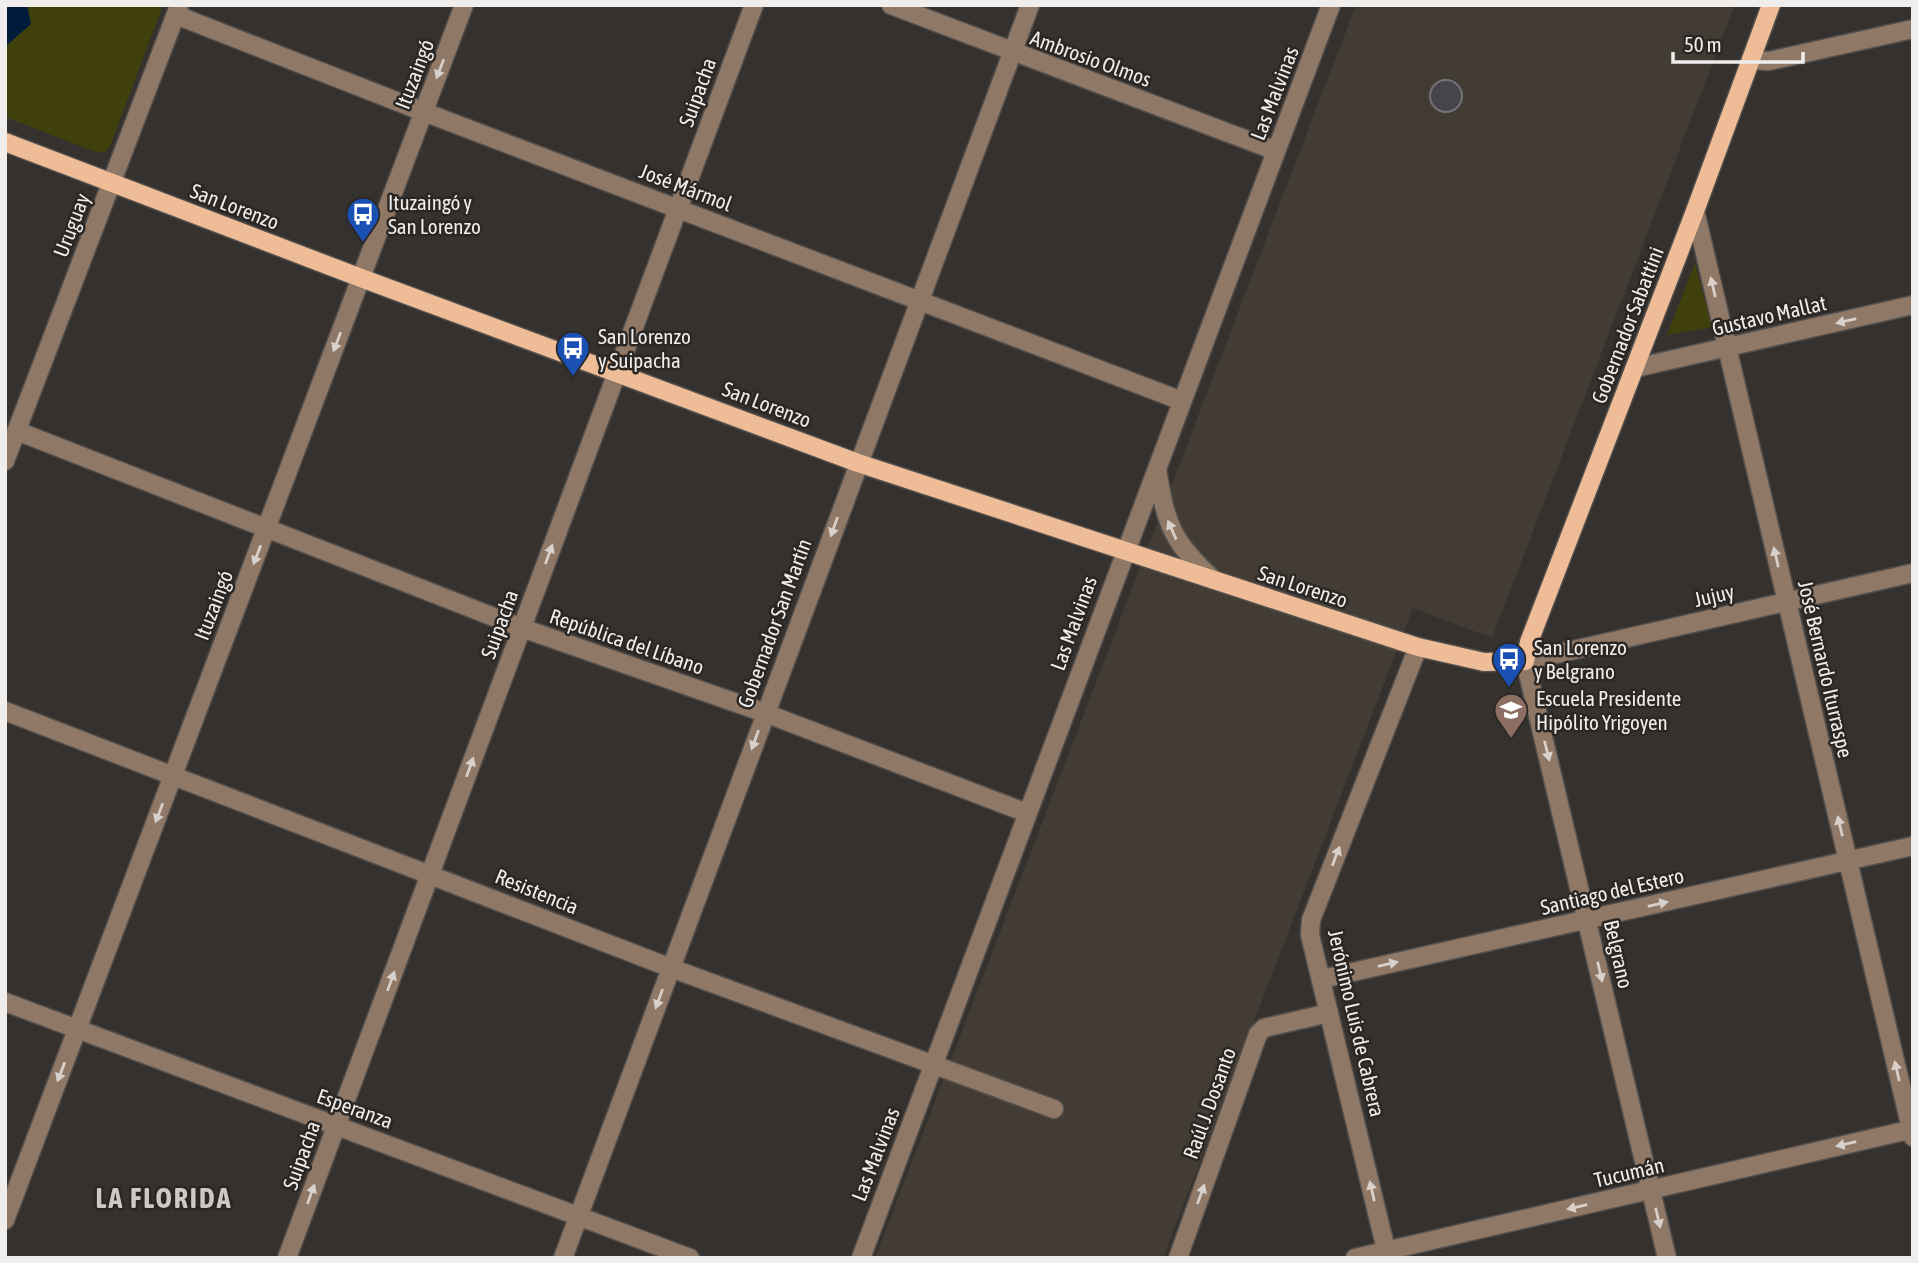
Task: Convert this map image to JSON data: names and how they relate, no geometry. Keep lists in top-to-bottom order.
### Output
{
  "streets": {
    "main road": ["San Lorenzo", "Gobernador Sabattini"],
    "street": [
      "Ambrosio Olmos",
      "Ituzaingó",
      "Suipacha",
      "Las Malvinas",
      "José Mármol",
      "Uruguay",
      "Gustavo Mallat",
      "Jujuy",
      "Gobernador San Martín",
      "República del Líbano",
      "José Bernardo Iturraspe",
      "Resistencia",
      "Santiago del Estero",
      "Belgrano",
      "Jerónimo Luis de Cabrera",
      "Raúl J. Dosanto",
      "Esperanza",
      "Tucumán"
    ]
  },
  "crossings": [
    ["Ambrosio Olmos", "Las Malvinas"],
    ["Ambrosio Olmos", "Gobernador San Martín"],
    ["Ituzaingó", "José Mármol"],
    ["Ituzaingó", "San Lorenzo"],
    ["Ituzaingó", "República del Líbano"],
    ["Ituzaingó", "Resistencia"],
    ["Ituzaingó", "Esperanza"],
    ["Suipacha", "José Mármol"],
    ["Suipacha", "San Lorenzo"],
    ["Suipacha", "República del Líbano"],
    ["Suipacha", "Resistencia"],
    ["Suipacha", "Esperanza"],
    ["Las Malvinas", "José Mármol"],
    ["Las Malvinas", "San Lorenzo"],
    ["Las Malvinas", "República del Líbano"],
    ["Las Malvinas", "Resistencia"],
    ["José Mármol", "Uruguay"],
    ["José Mármol", "Gobernador San Martín"],
    ["San Lorenzo", "Uruguay"],
    ["San Lorenzo", "Gobernador Sabattini"],
    ["San Lorenzo", "Jujuy"],
    ["San Lorenzo", "Gobernador San Martín"],
    ["San Lorenzo", "Belgrano"],
    ["San Lorenzo", "Jerónimo Luis de Cabrera"],
    ["Uruguay", "República del Líbano"],
    ["Gustavo Mallat", "Gobernador Sabattini"],
    ["Gustavo Mallat", "José Bernardo Iturraspe"],
    ["Gobernador Sabattini", "Jujuy"],
    ["Gobernador Sabattini", "José Bernardo Iturraspe"],
    ["Gobernador Sabattini", "Belgrano"],
    ["Jujuy", "José Bernardo Iturraspe"],
    ["Jujuy", "Belgrano"],
    ["Gobernador San Martín", "República del Líbano"],
    ["Gobernador San Martín", "Resistencia"],
    ["Gobernador San Martín", "Esperanza"],
    ["José Bernardo Iturraspe", "Santiago del Estero"],
    ["José Bernardo Iturraspe", "Tucumán"],
    ["Santiago del Estero", "Belgrano"],
    ["Santiago del Estero", "Jerónimo Luis de Cabrera"],
    ["Belgrano", "Tucumán"],
    ["Jerónimo Luis de Cabrera", "Raúl J. Dosanto"],
    ["Jerónimo Luis de Cabrera", "Tucumán"]
  ],
  "one_way": [
    "Ituzaingó",
    "Suipacha",
    "Gustavo Mallat",
    "Gobernador San Martín",
    "José Bernardo Iturraspe",
    "Santiago del Estero",
    "Belgrano",
    "Jerónimo Luis de Cabrera",
    "Raúl J. Dosanto",
    "Tucumán"
  ],
  "districts": ["LA FLORIDA"],
  "places": {
    "bus stop": ["Ituzaingó y San Lorenzo", "San Lorenzo y Suipacha", "San Lorenzo y Belgrano"],
    "school or university": ["Escuela Presidente Hipólito Yrigoyen"]
  },
  "scale_bar": "50 m"
}
